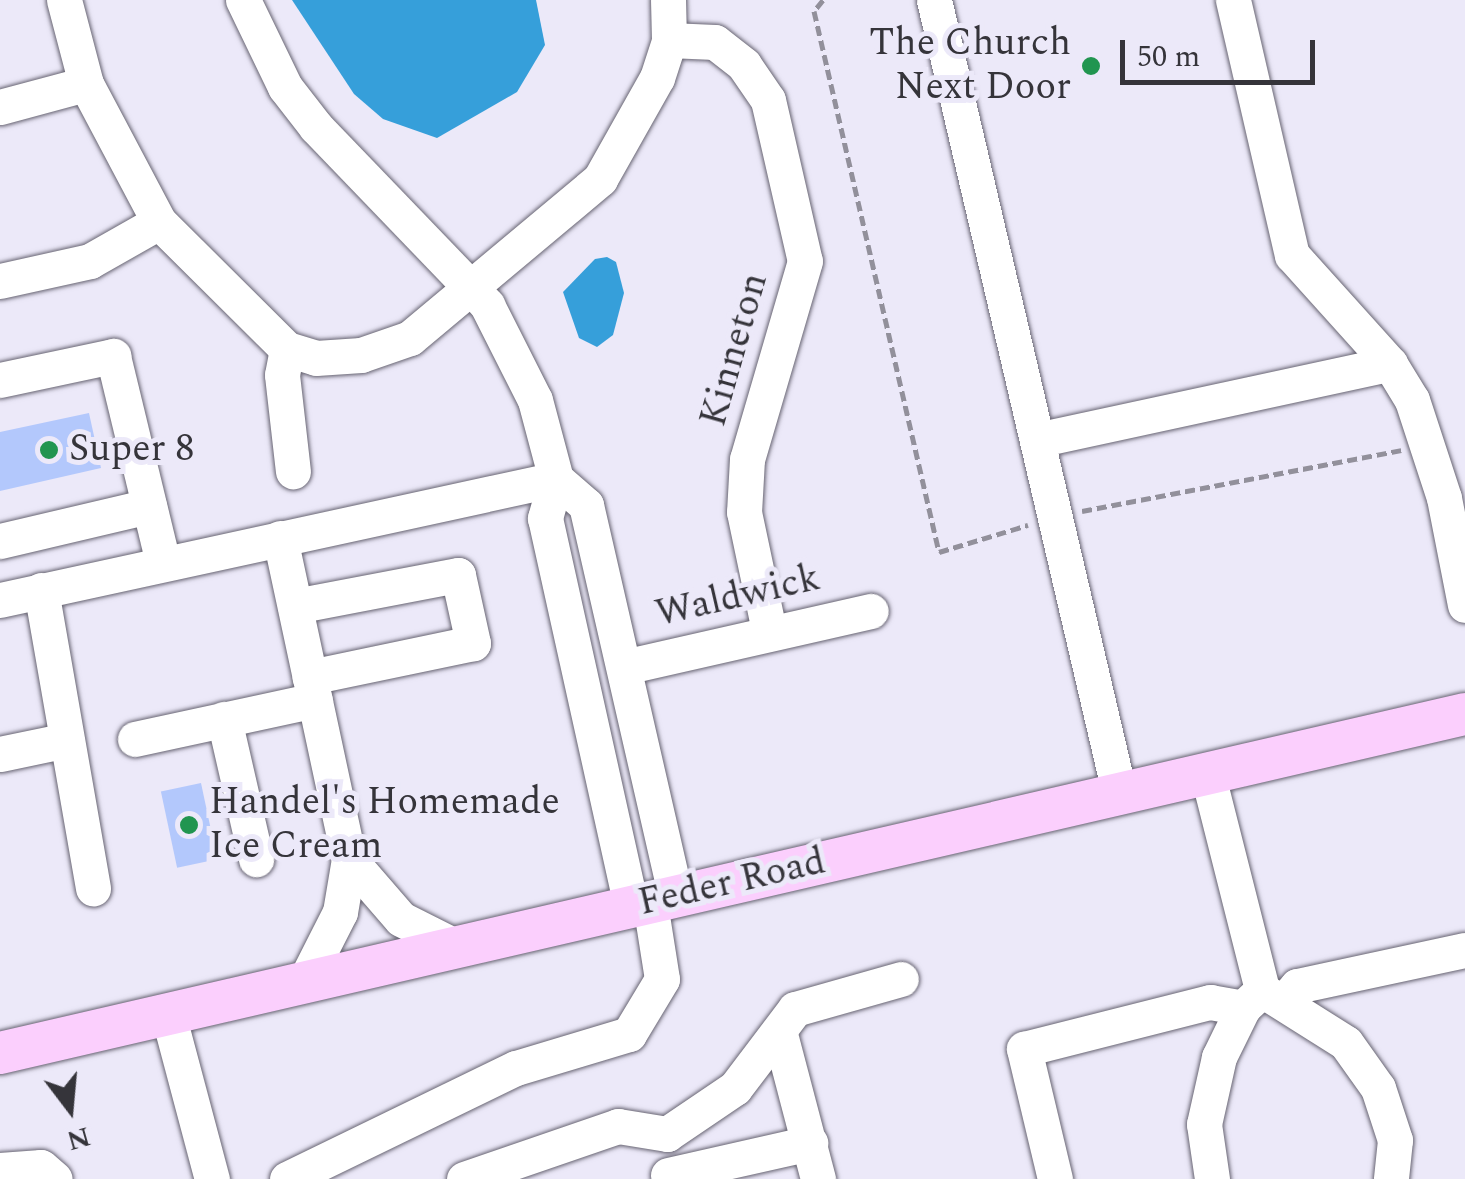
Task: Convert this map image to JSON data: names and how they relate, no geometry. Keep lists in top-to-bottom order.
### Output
{
  "streets": {
    "main road": ["Feder Road"],
    "street": ["Kinneton", "Waldwick"]
  },
  "crossings": [
    ["Kinneton", "Waldwick"]
  ],
  "places": ["The Church Next Door", "Super 8", "Handel's Homemade Ice Cream"],
  "scale_bar": "50 m",
  "north": "bottom"
}
